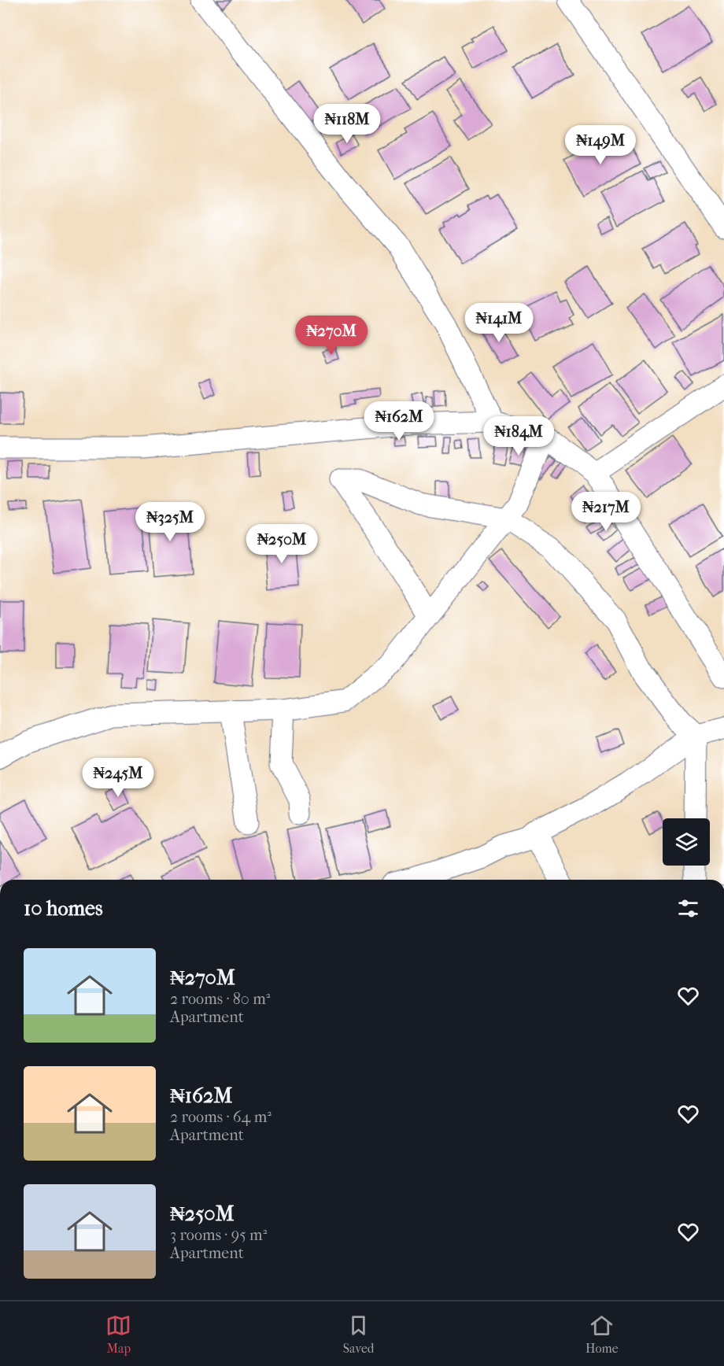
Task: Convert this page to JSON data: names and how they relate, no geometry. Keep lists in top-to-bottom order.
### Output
{
  "page": {
    "price": [
      "₦118M",
      "₦149M",
      "₦141M",
      "₦270M",
      "₦162M",
      "₦184M",
      "₦217M",
      "₦325M",
      "₦250M",
      "₦245M"
    ],
    "heading": "10 homes",
    "list": [
      {
        "name": "₦270M",
        "note": "2 rooms · 80 m² · Apartment"
      },
      {
        "name": "₦162M",
        "note": "2 rooms · 64 m² · Apartment"
      },
      {
        "name": "₦250M",
        "note": "3 rooms · 95 m² · Apartment"
      }
    ],
    "tabs": ["Map", "Saved", "Home"]
  }
}
